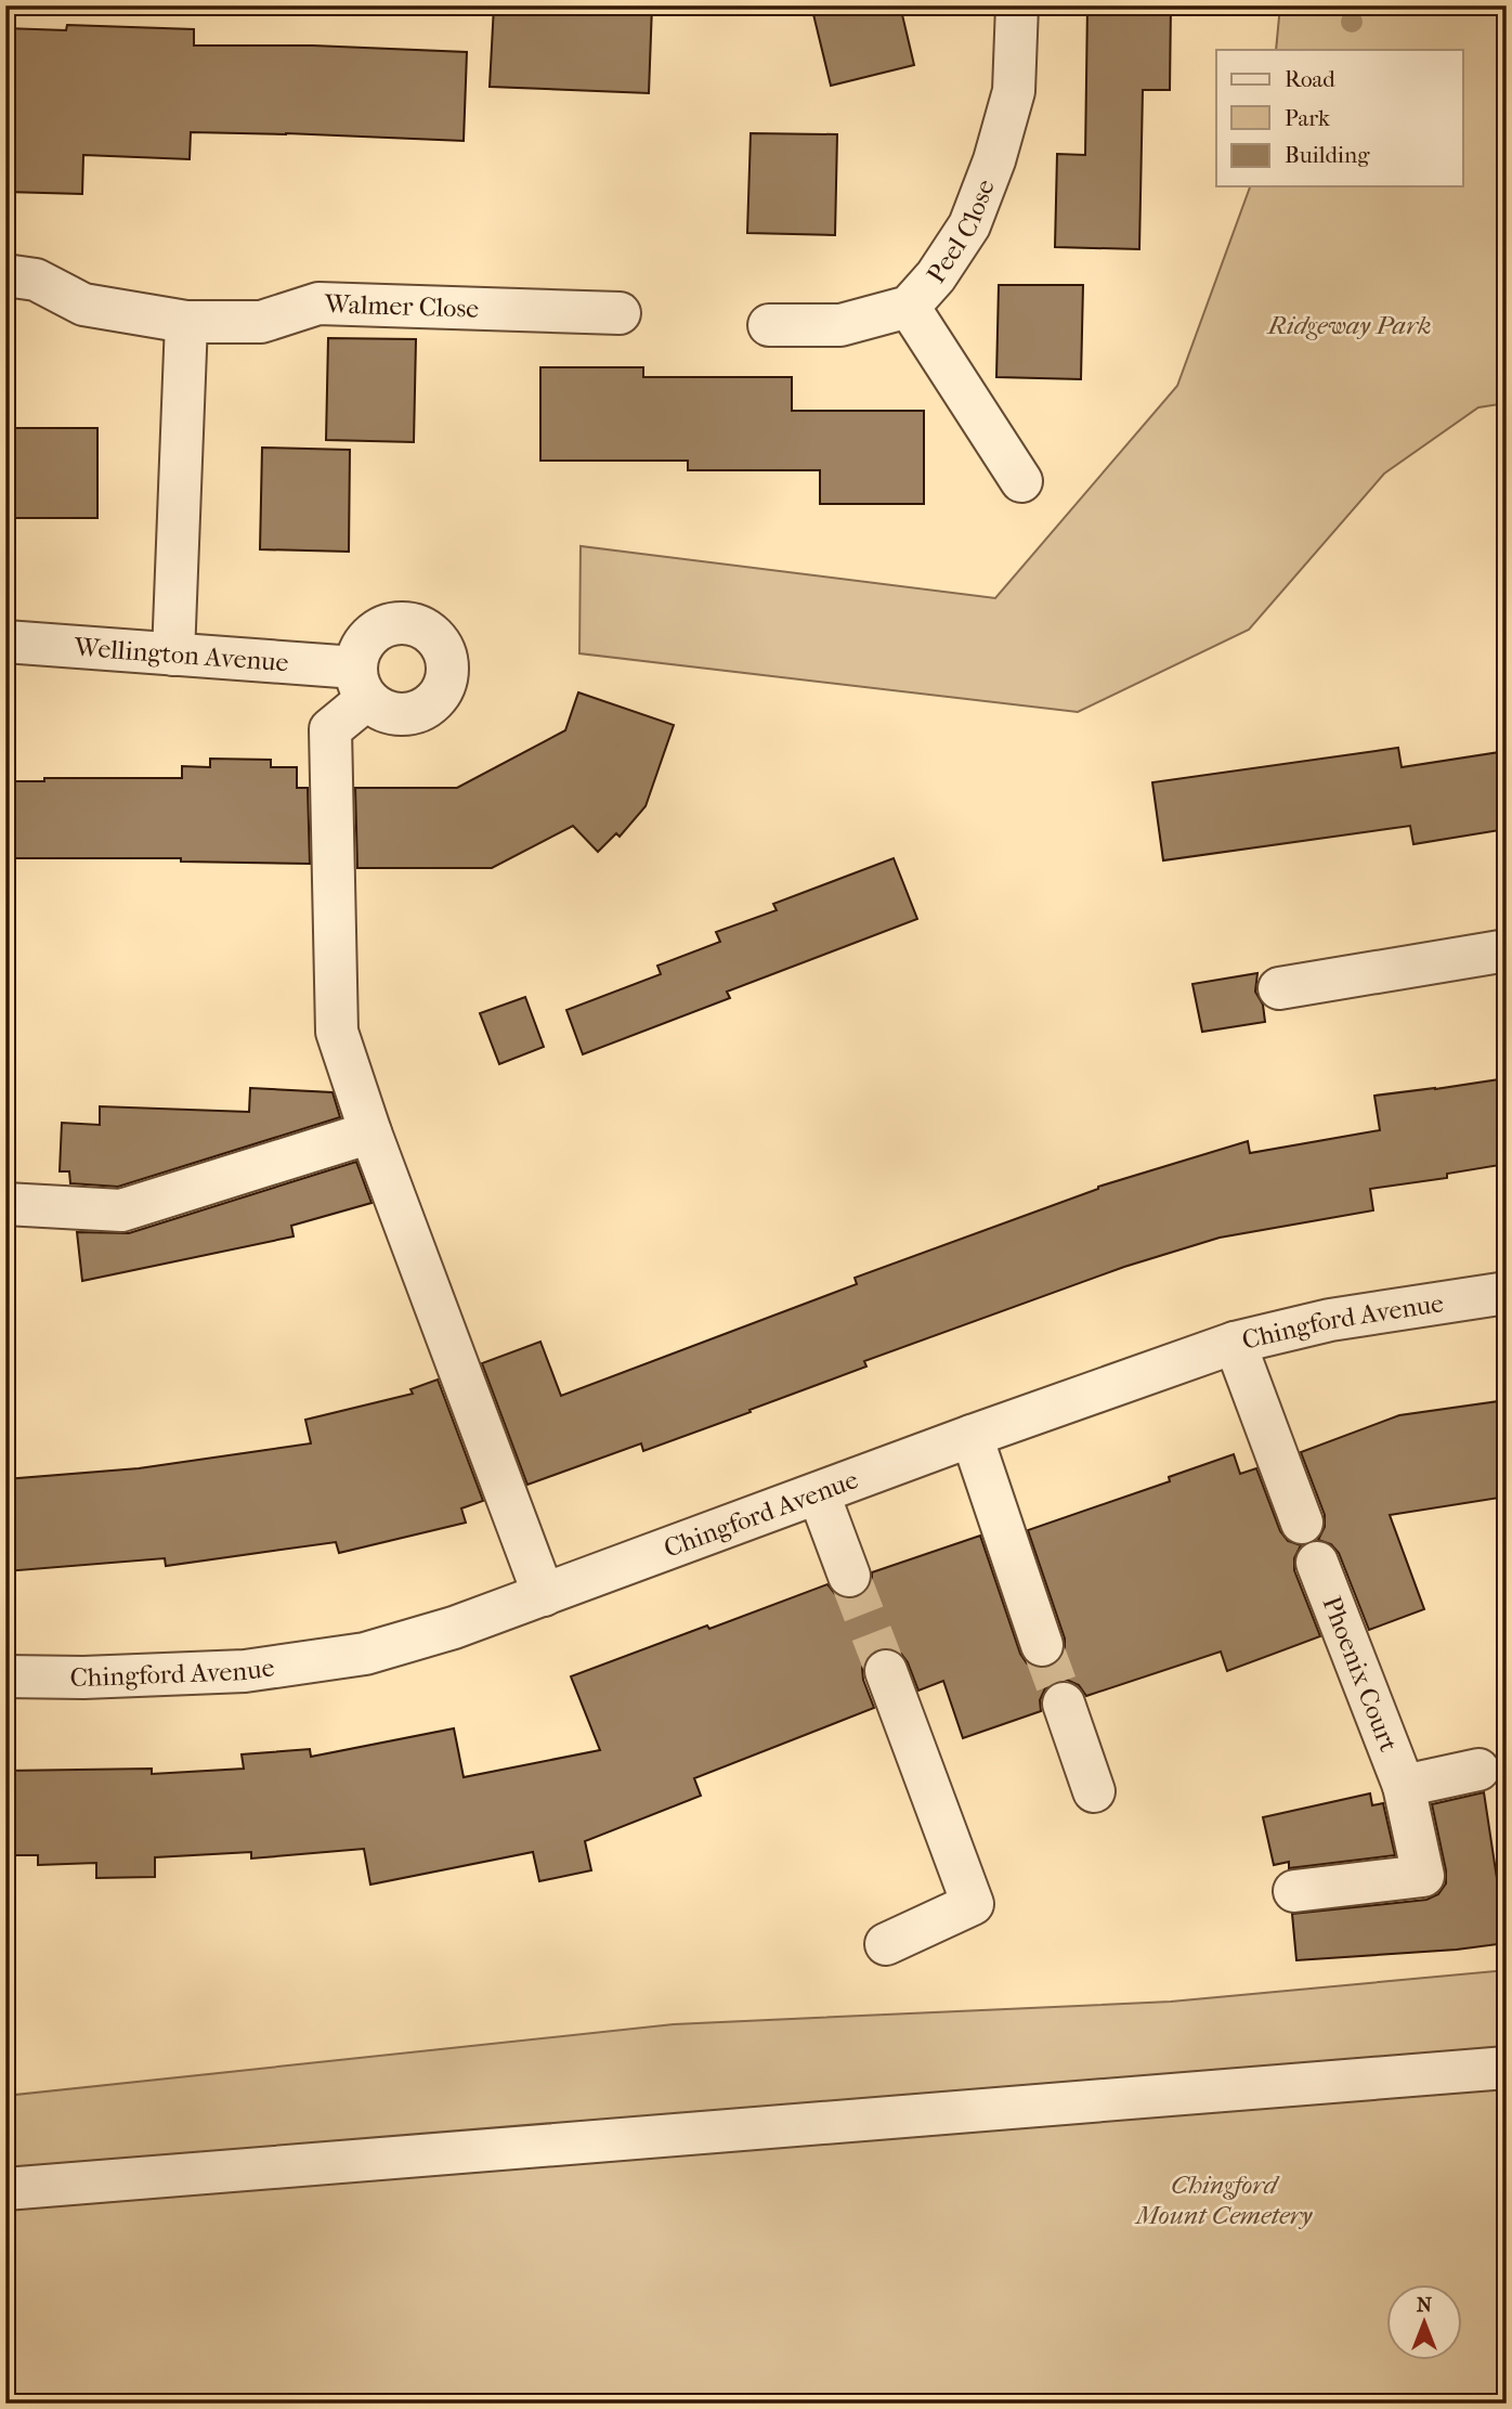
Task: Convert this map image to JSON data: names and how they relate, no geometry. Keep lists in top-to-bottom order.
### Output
{
  "streets": {
    "street": [
      "Peel Close",
      "Walmer Close",
      "Wellington Avenue",
      "Chingford Avenue",
      "Phoenix Court"
    ]
  },
  "parks": ["Ridgeway Park", "Chingford Mount Cemetery"],
  "legend": ["Road", "Park", "Building"],
  "north": "top"
}
